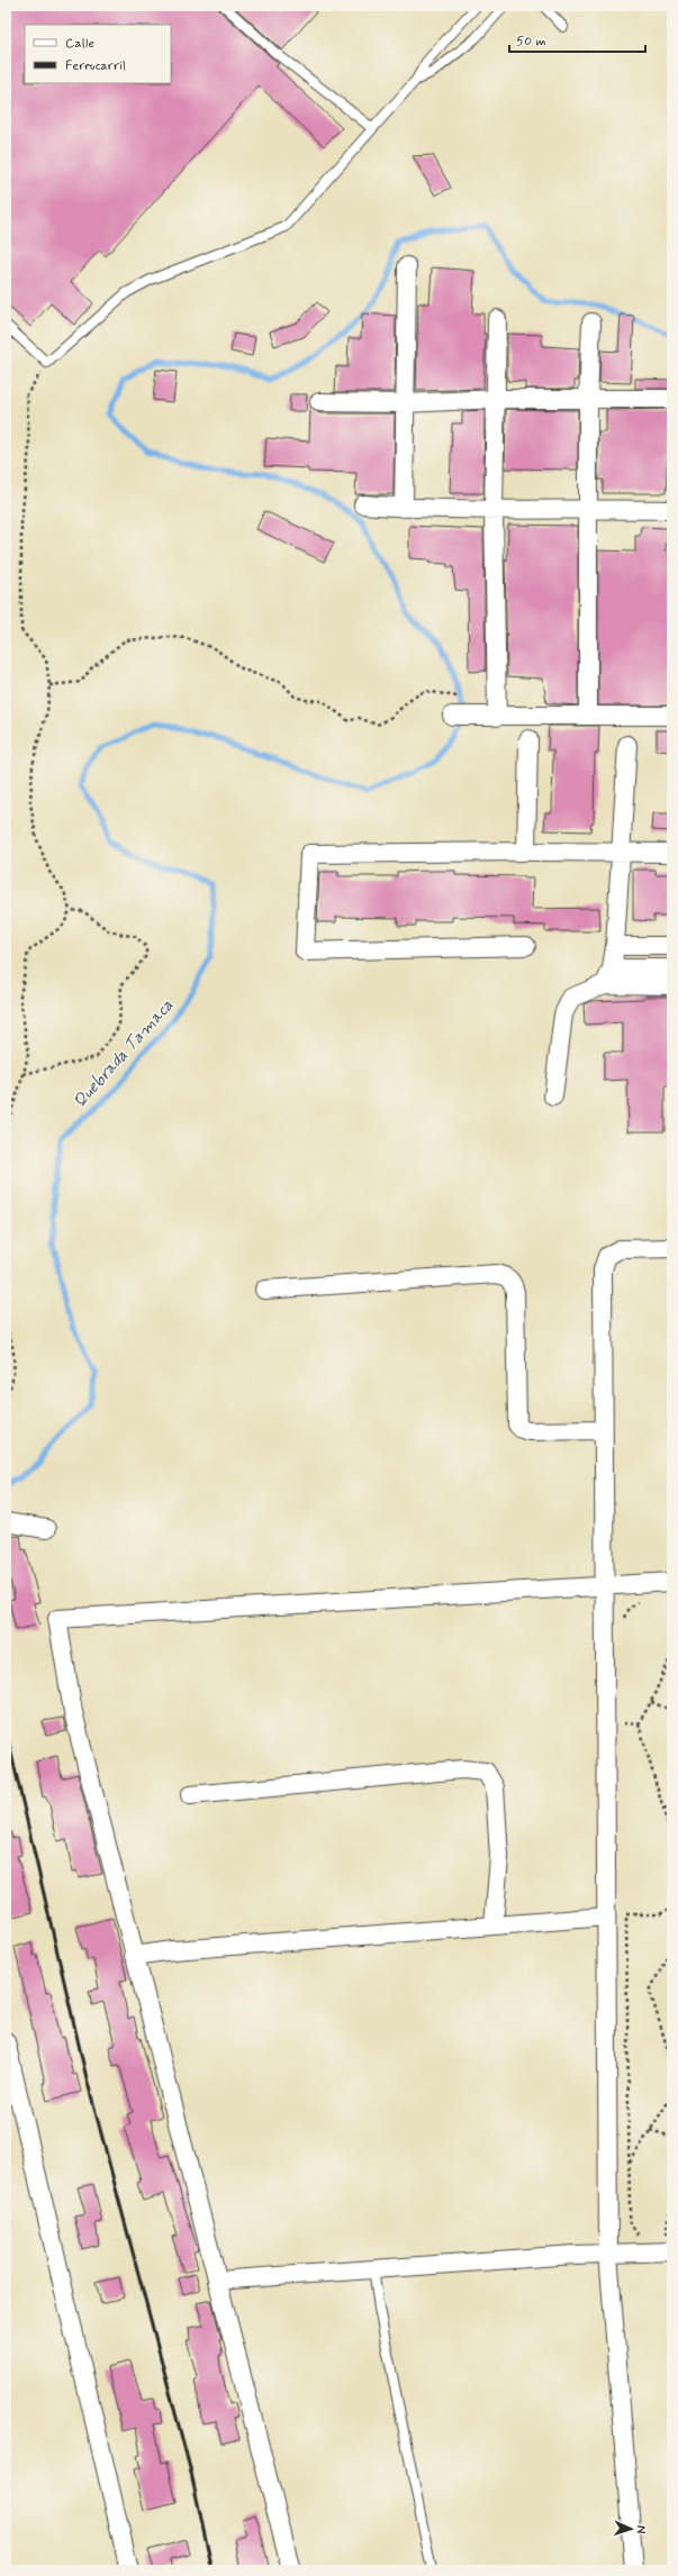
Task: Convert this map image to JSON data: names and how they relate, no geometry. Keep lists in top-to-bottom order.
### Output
{
  "water": ["Quebrada Tamaca"],
  "legend": ["Calle", "Ferrocarril"],
  "scale_bar": "50 m",
  "north": "right"
}
